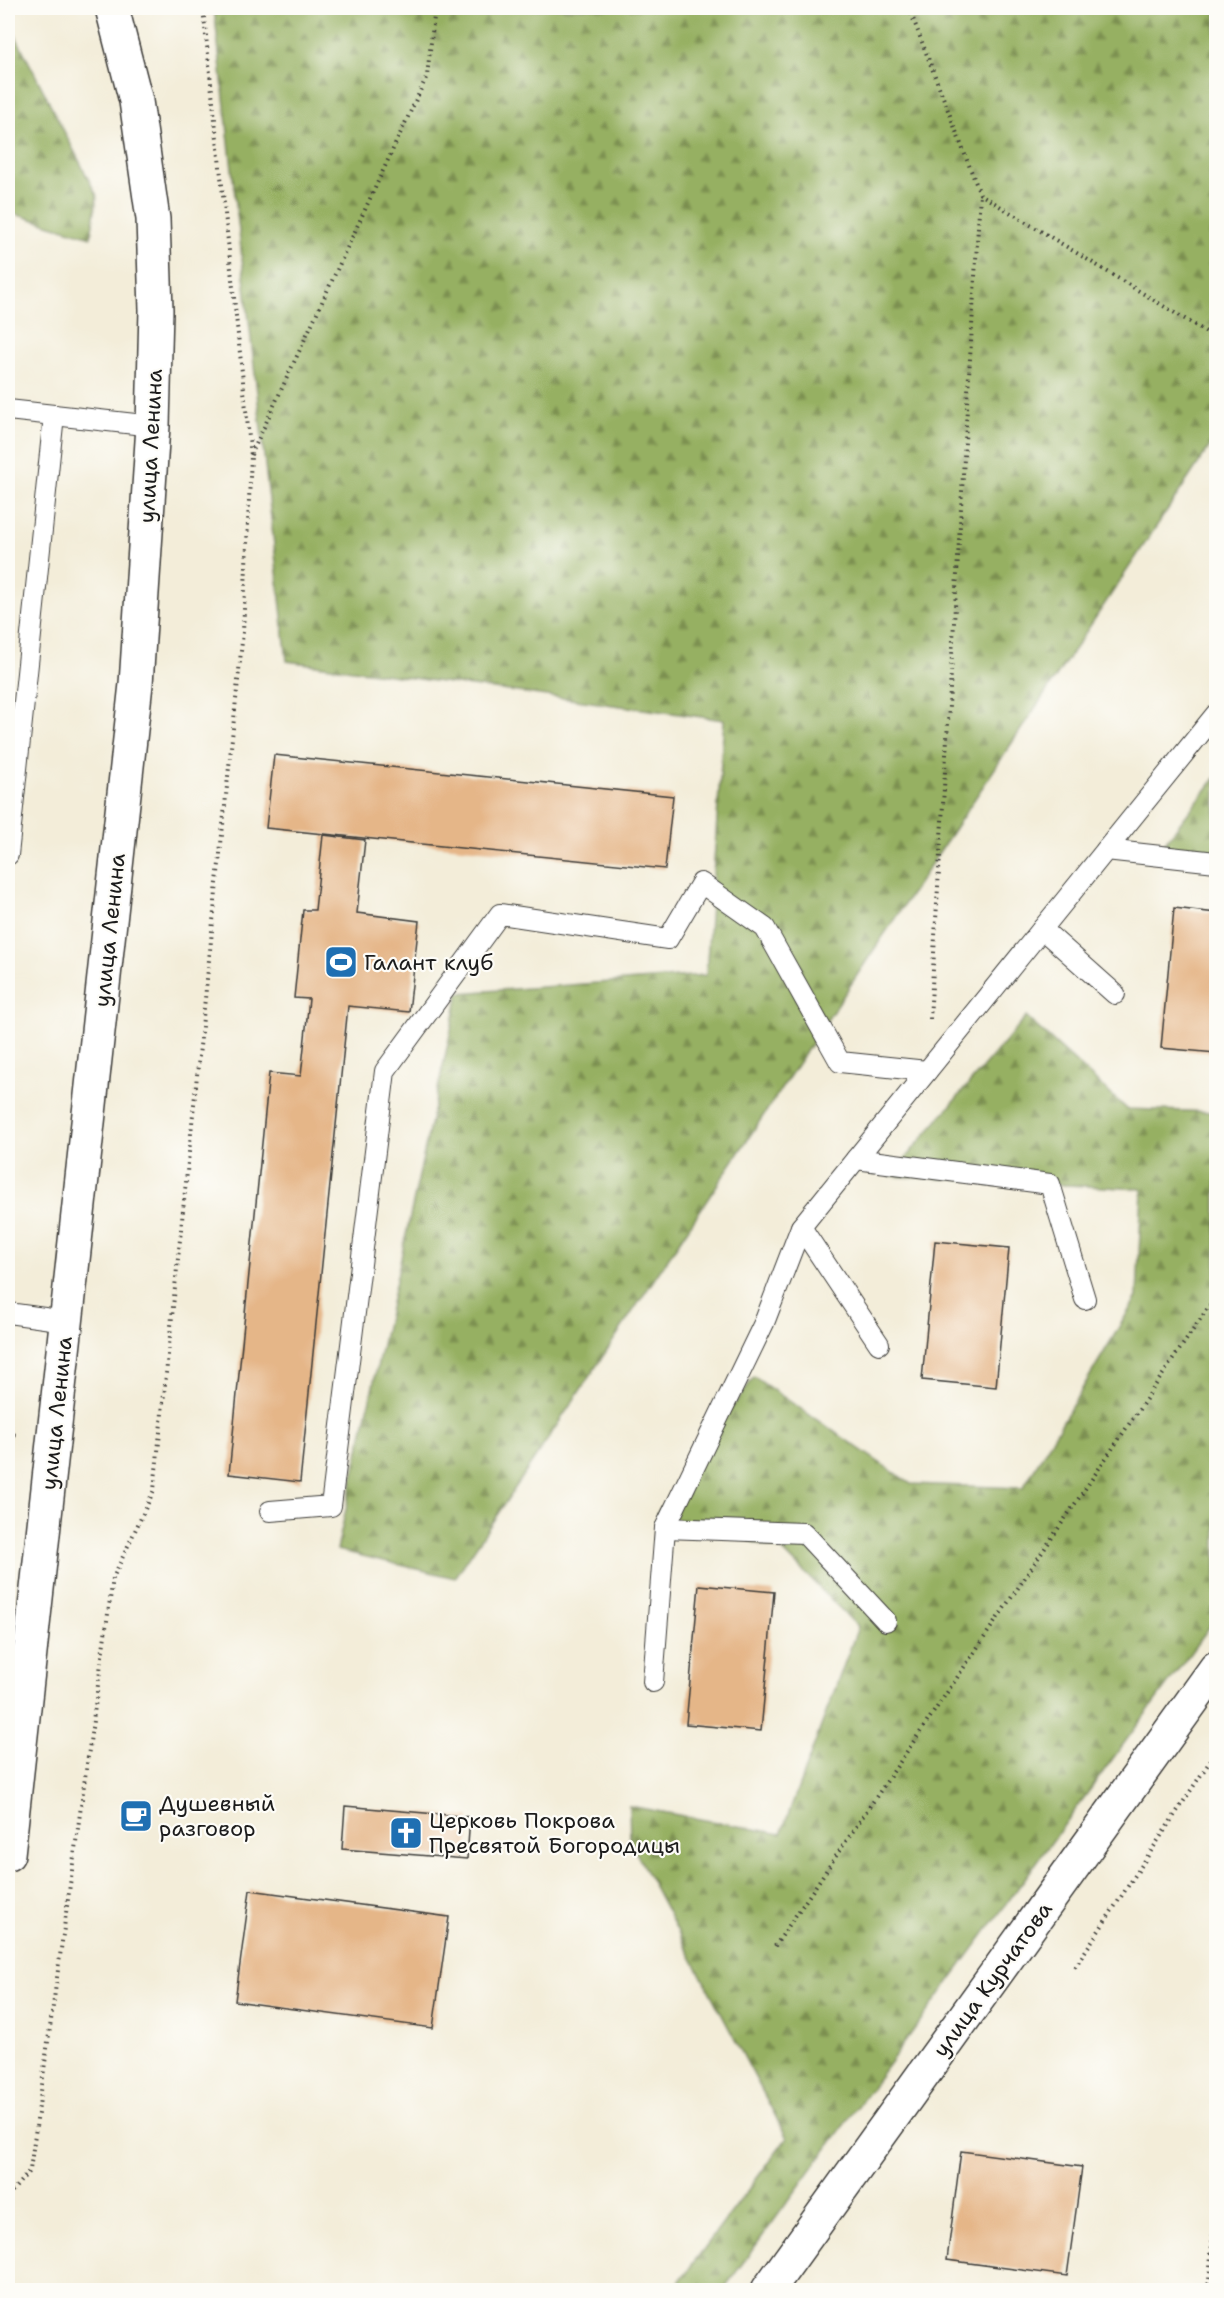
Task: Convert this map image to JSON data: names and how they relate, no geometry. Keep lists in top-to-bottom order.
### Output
{
  "streets": {
    "main road": ["улица Ленина", "улица Курчатова"]
  },
  "places": {
    "sports": ["Галант клуб"],
    "cafe": ["Душевный разговор"],
    "church": ["Церковь Покрова Пресвятой Богородицы"]
  }
}
